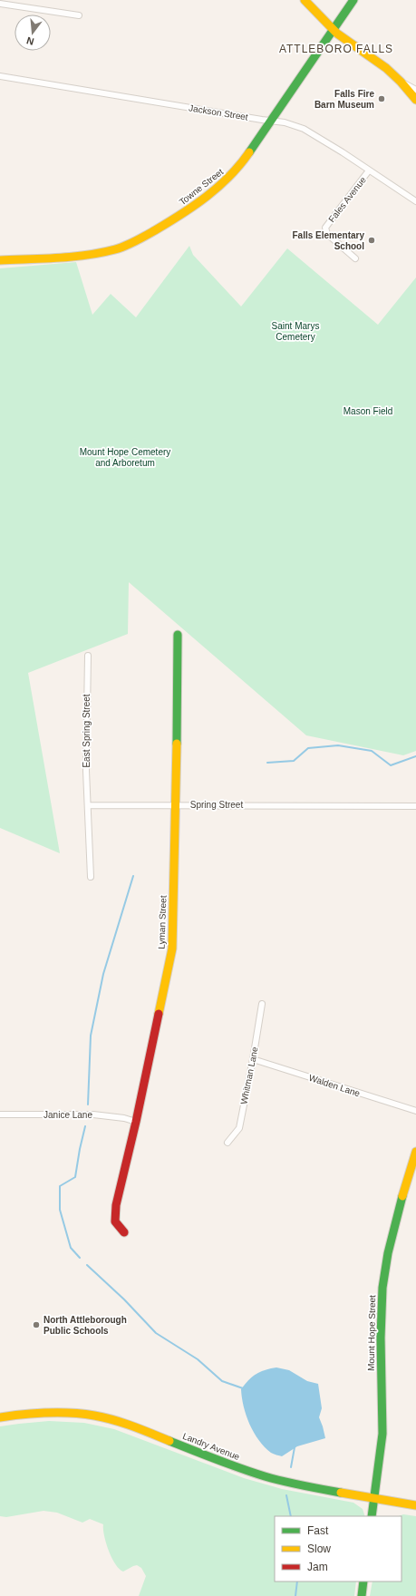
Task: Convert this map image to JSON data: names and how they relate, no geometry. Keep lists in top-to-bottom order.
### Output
{
  "streets": {
    "street": [
      "Jackson Street",
      "Towne Street",
      "Fales Avenue",
      "East Spring Street",
      "Spring Street",
      "Lyman Street",
      "Whitman Lane",
      "Walden Lane",
      "Janice Lane",
      "Mount Hope Street",
      "Landry Avenue"
    ]
  },
  "crossings": [
    ["Jackson Street", "Towne Street"],
    ["Jackson Street", "Fales Avenue"],
    ["East Spring Street", "Spring Street"],
    ["Spring Street", "Lyman Street"],
    ["Lyman Street", "Janice Lane"],
    ["Whitman Lane", "Walden Lane"],
    ["Mount Hope Street", "Landry Avenue"]
  ],
  "districts": ["ATTLEBORO FALLS"],
  "parks": ["Saint Marys Cemetery", "Mason Field", "Mount Hope Cemetery and Arboretum"],
  "places": ["Falls Fire Barn Museum", "Falls Elementary School", "North Attleborough Public Schools"],
  "legend": ["Fast", "Slow", "Jam"],
  "north": "bottom"
}
